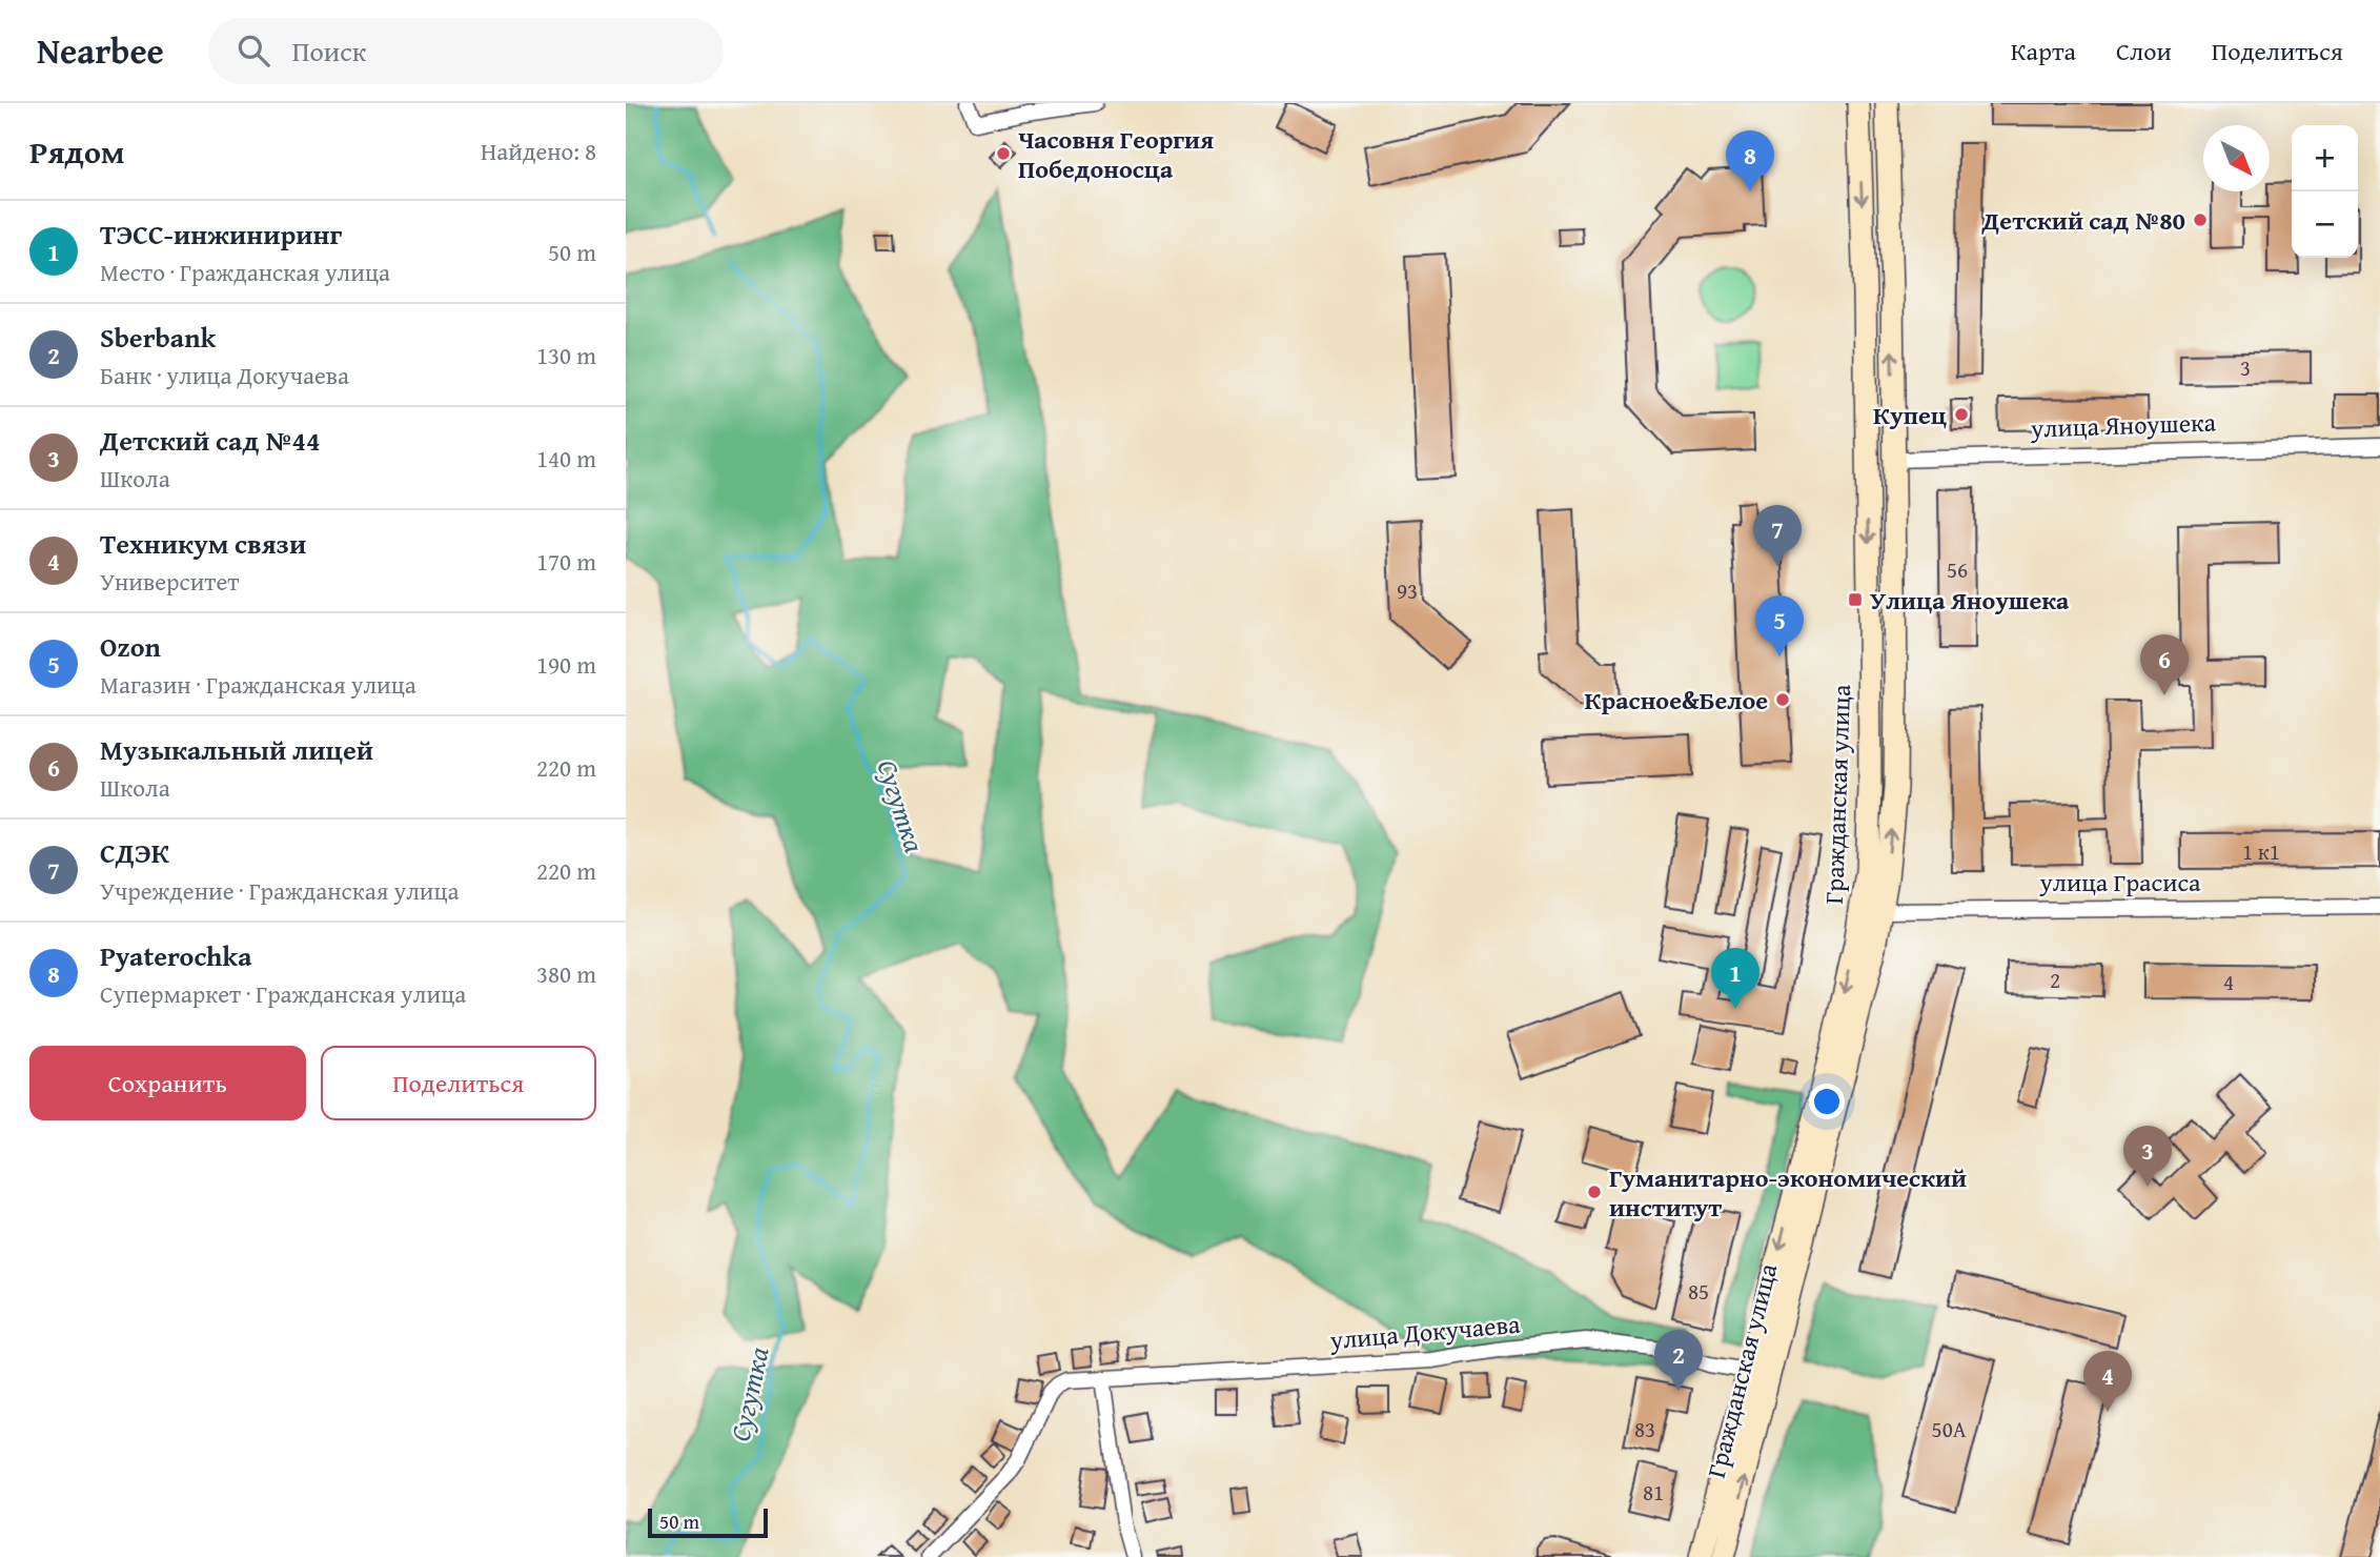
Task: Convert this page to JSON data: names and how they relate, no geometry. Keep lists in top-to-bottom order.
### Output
{
  "streets": {
    "main road": ["улица Яноушека", "Гражданская улица"],
    "street": ["улица Грасиса", "улица Докучаева"]
  },
  "crossings": [
    ["улица Яноушека", "Гражданская улица"],
    ["Гражданская улица", "улица Грасиса"],
    ["Гражданская улица", "улица Докучаева"]
  ],
  "water": ["Сугутка"],
  "places": {
    "other": [
      "Часовня Георгия Победоносца",
      "Детский сад №80",
      "Купец",
      "Красное&Белое",
      "Гуманитарно-экономический институт"
    ],
    "transit": ["Улица Яноушека"]
  },
  "house_numbers": [
    "3",
    "56",
    "93",
    "1 к1",
    "2",
    "4",
    "85",
    "83",
    "50А",
    "81"
  ],
  "scale_bar": "50 m",
  "north": "bottom right",
  "page": {
    "header": "Nearbee",
    "search": "Поиск",
    "nav": ["Карта", "Слои", "Поделиться"],
    "heading": ["Рядом", "Найдено: 8"],
    "map_buttons": ["+", "−"],
    "pins": [
      "8",
      "7",
      "5",
      "6",
      "1",
      "3",
      "2",
      "4"
    ],
    "list": [
      {
        "mark": "1",
        "name": "ТЭСС-инжиниринг",
        "note": "Место · Гражданская улица",
        "value": "50 m"
      },
      {
        "mark": "2",
        "name": "Sberbank",
        "note": "Банк · улица Докучаева",
        "value": "130 m"
      },
      {
        "mark": "3",
        "name": "Детский сад №44",
        "note": "Школа",
        "value": "140 m"
      },
      {
        "mark": "4",
        "name": "Техникум связи",
        "note": "Университет",
        "value": "170 m"
      },
      {
        "mark": "5",
        "name": "Ozon",
        "note": "Магазин · Гражданская улица",
        "value": "190 m"
      },
      {
        "mark": "6",
        "name": "Музыкальный лицей",
        "note": "Школа",
        "value": "220 m"
      },
      {
        "mark": "7",
        "name": "СДЭК",
        "note": "Учреждение · Гражданская улица",
        "value": "220 m"
      },
      {
        "mark": "8",
        "name": "Pyaterochka",
        "note": "Супермаркет · Гражданская улица",
        "value": "380 m"
      }
    ],
    "buttons": ["Сохранить", "Поделиться"],
    "scale": "50 m"
  }
}
